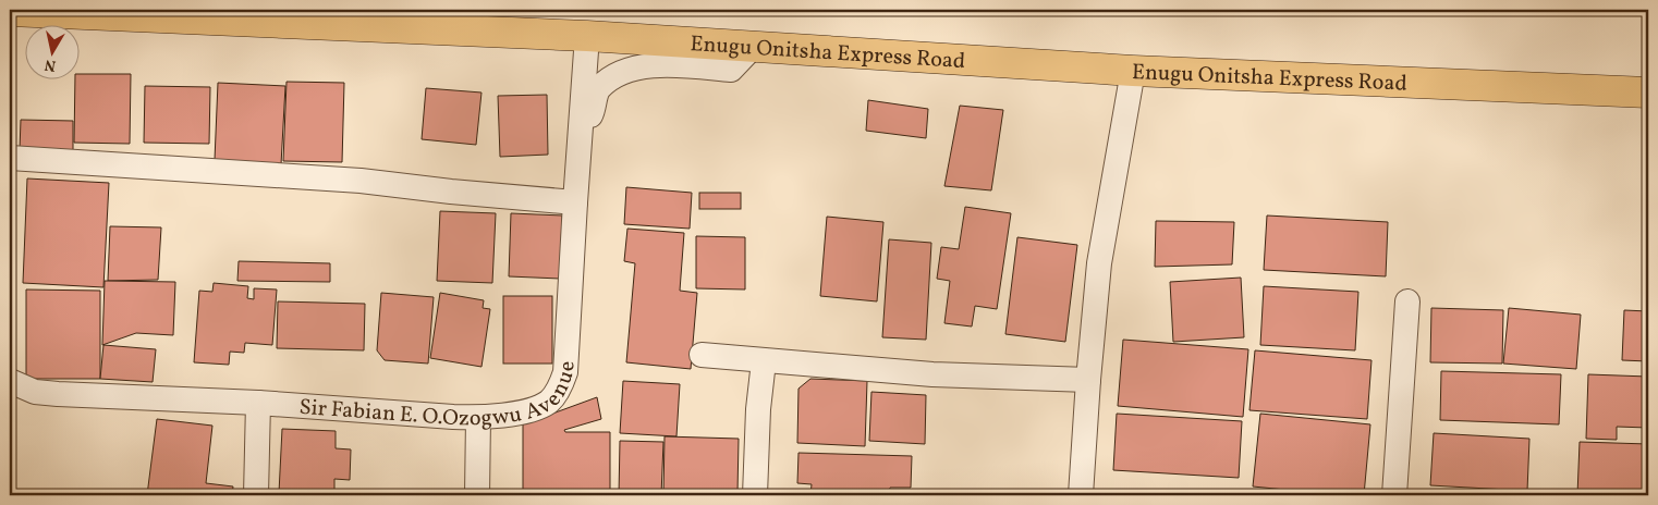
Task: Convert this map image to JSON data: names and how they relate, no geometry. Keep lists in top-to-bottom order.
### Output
{
  "streets": {
    "highway": ["Enugu Onitsha Express Road"],
    "street": ["Sir Fabian E. O.Ozogwu Avenue"]
  },
  "crossings": [
    ["Enugu Onitsha Express Road", "Sir Fabian E. O.Ozogwu Avenue"]
  ],
  "north": "bottom"
}
